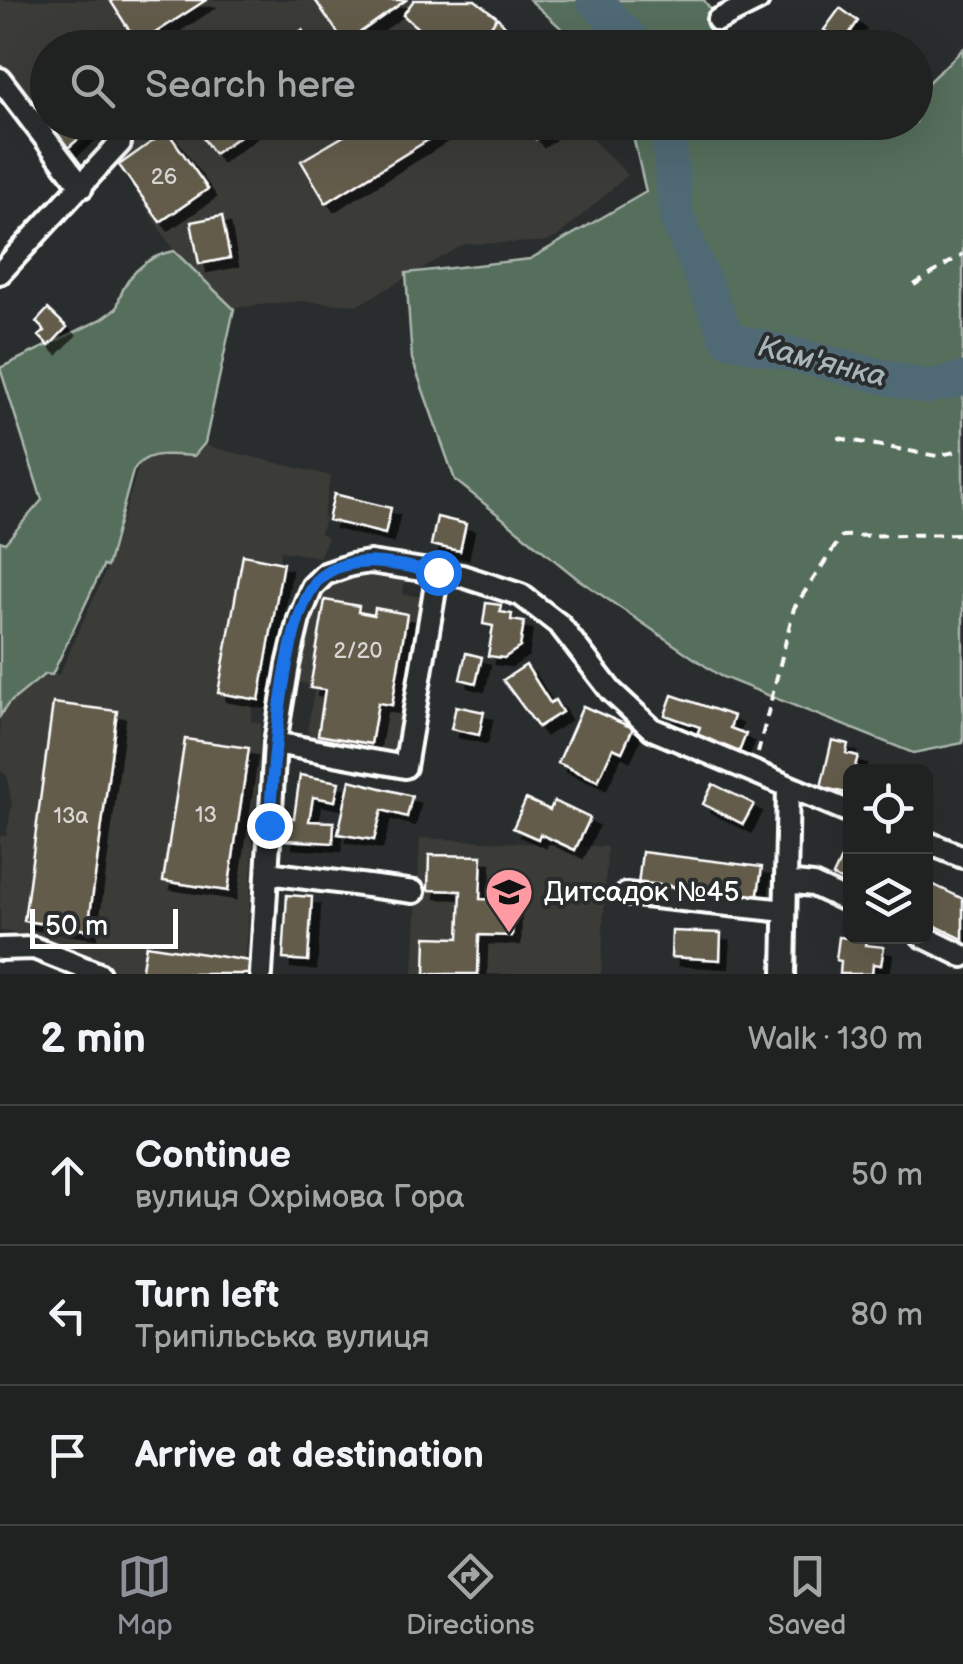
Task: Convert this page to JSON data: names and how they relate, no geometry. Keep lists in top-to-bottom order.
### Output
{
  "water": ["Кам'янка"],
  "places": {
    "school or university": ["Дитсадок №45"]
  },
  "house_numbers": [
    "26",
    "2/20",
    "13",
    "13а"
  ],
  "scale_bar": "50 m",
  "page": {
    "search": "Search here",
    "scale": "50 m",
    "heading": ["2 min", "Walk · 130 m"],
    "list": [
      ["Continue", "вулиця Охрімова Гора", "50 m"],
      ["Turn left", "Трипільська вулиця", "80 m"],
      "Arrive at destination"
    ],
    "nav": ["Map", "Directions", "Saved"]
  }
}
